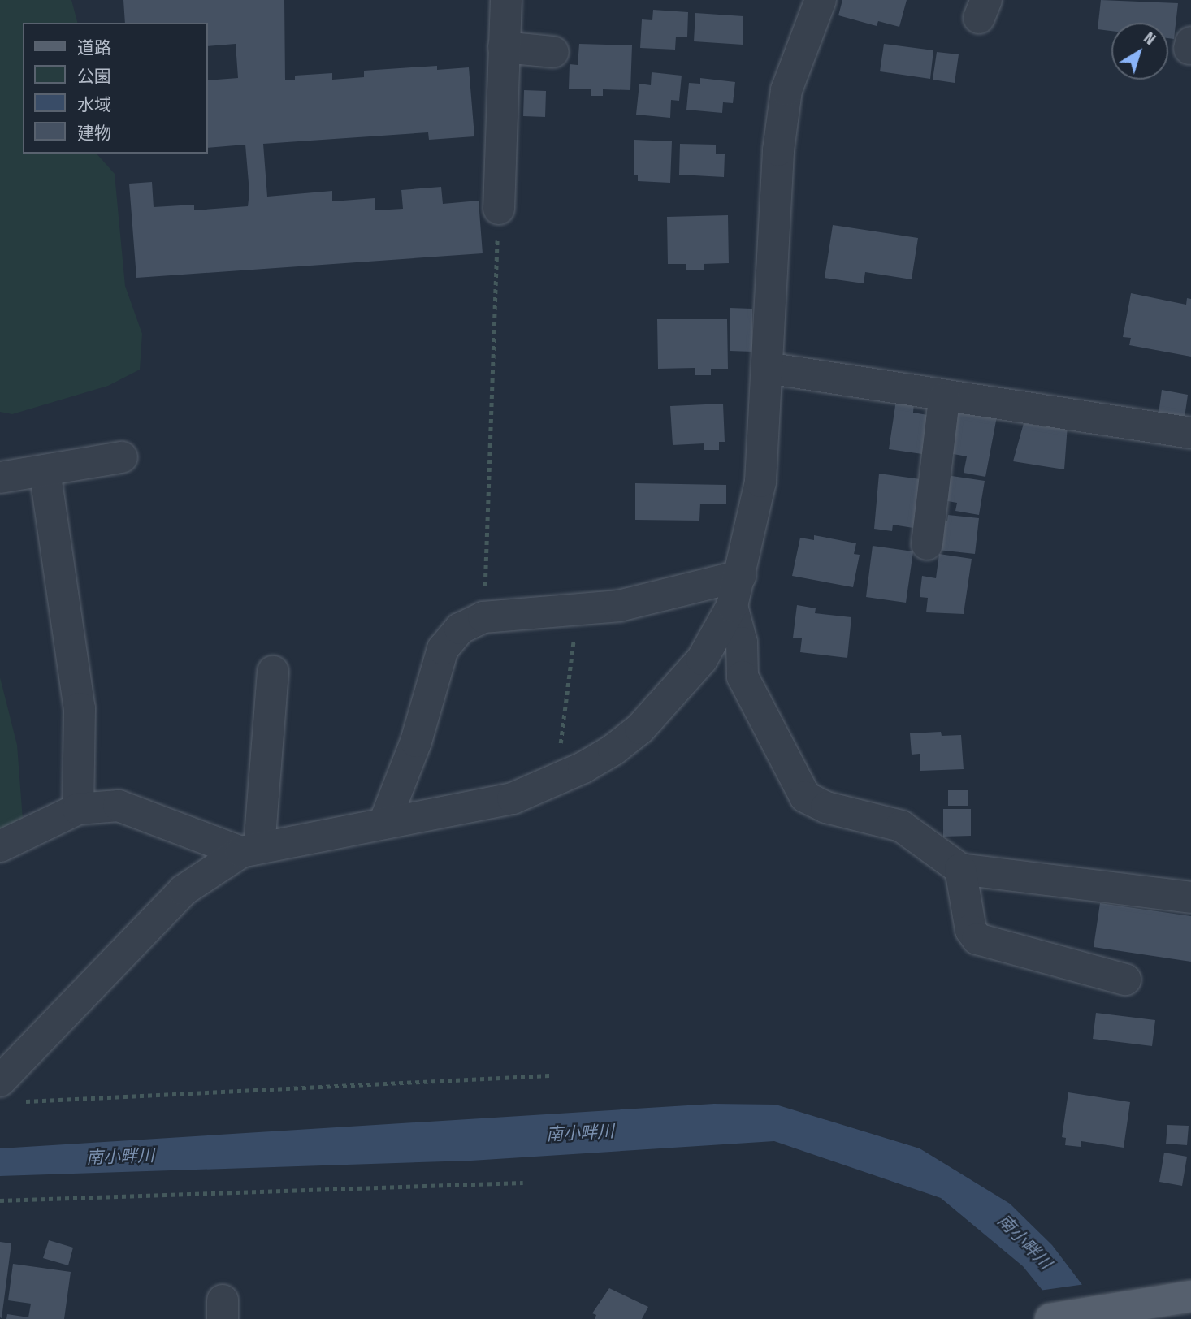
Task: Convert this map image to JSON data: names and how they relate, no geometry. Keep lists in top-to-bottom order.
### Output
{
  "water": ["南小畔川"],
  "legend": [
    "道路",
    "公園",
    "水域",
    "建物"
  ],
  "north": "top right"
}
